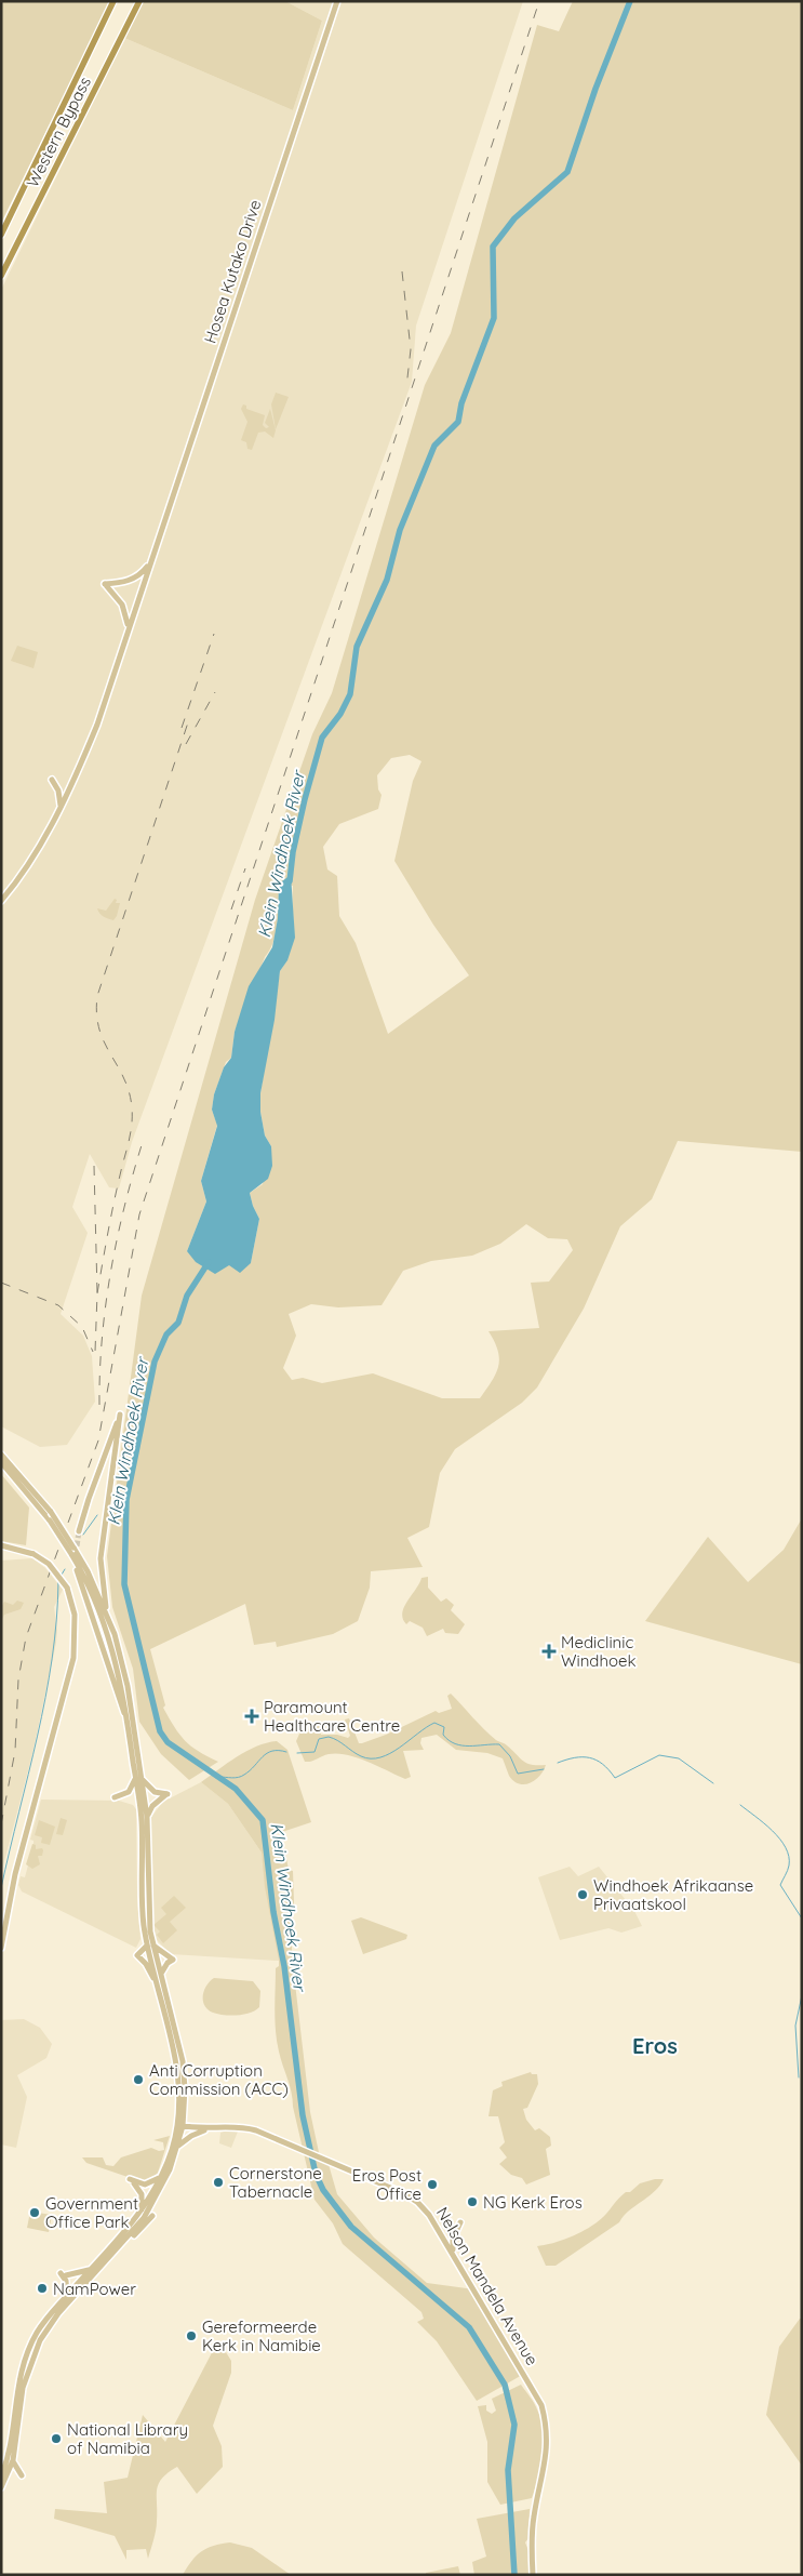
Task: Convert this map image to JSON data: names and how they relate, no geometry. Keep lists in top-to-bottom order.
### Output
{
  "streets": {
    "highway": ["Western Bypass"],
    "main road": ["Hosea Kutako Drive", "Nelson Mandela Avenue"]
  },
  "districts": ["Eros"],
  "water": ["Klein Windhoek River"],
  "places": {
    "health": ["Mediclinic Windhoek", "Paramount Healthcare Centre"],
    "other": [
      "Windhoek Afrikaanse Privaatskool",
      "Anti Corruption Commission (ACC)",
      "Cornerstone Tabernacle",
      "Eros Post Office",
      "NG Kerk Eros",
      "Government Office Park",
      "NamPower",
      "Gereformeerde Kerk in Namibie",
      "National Library of Namibia"
    ]
  }
}
